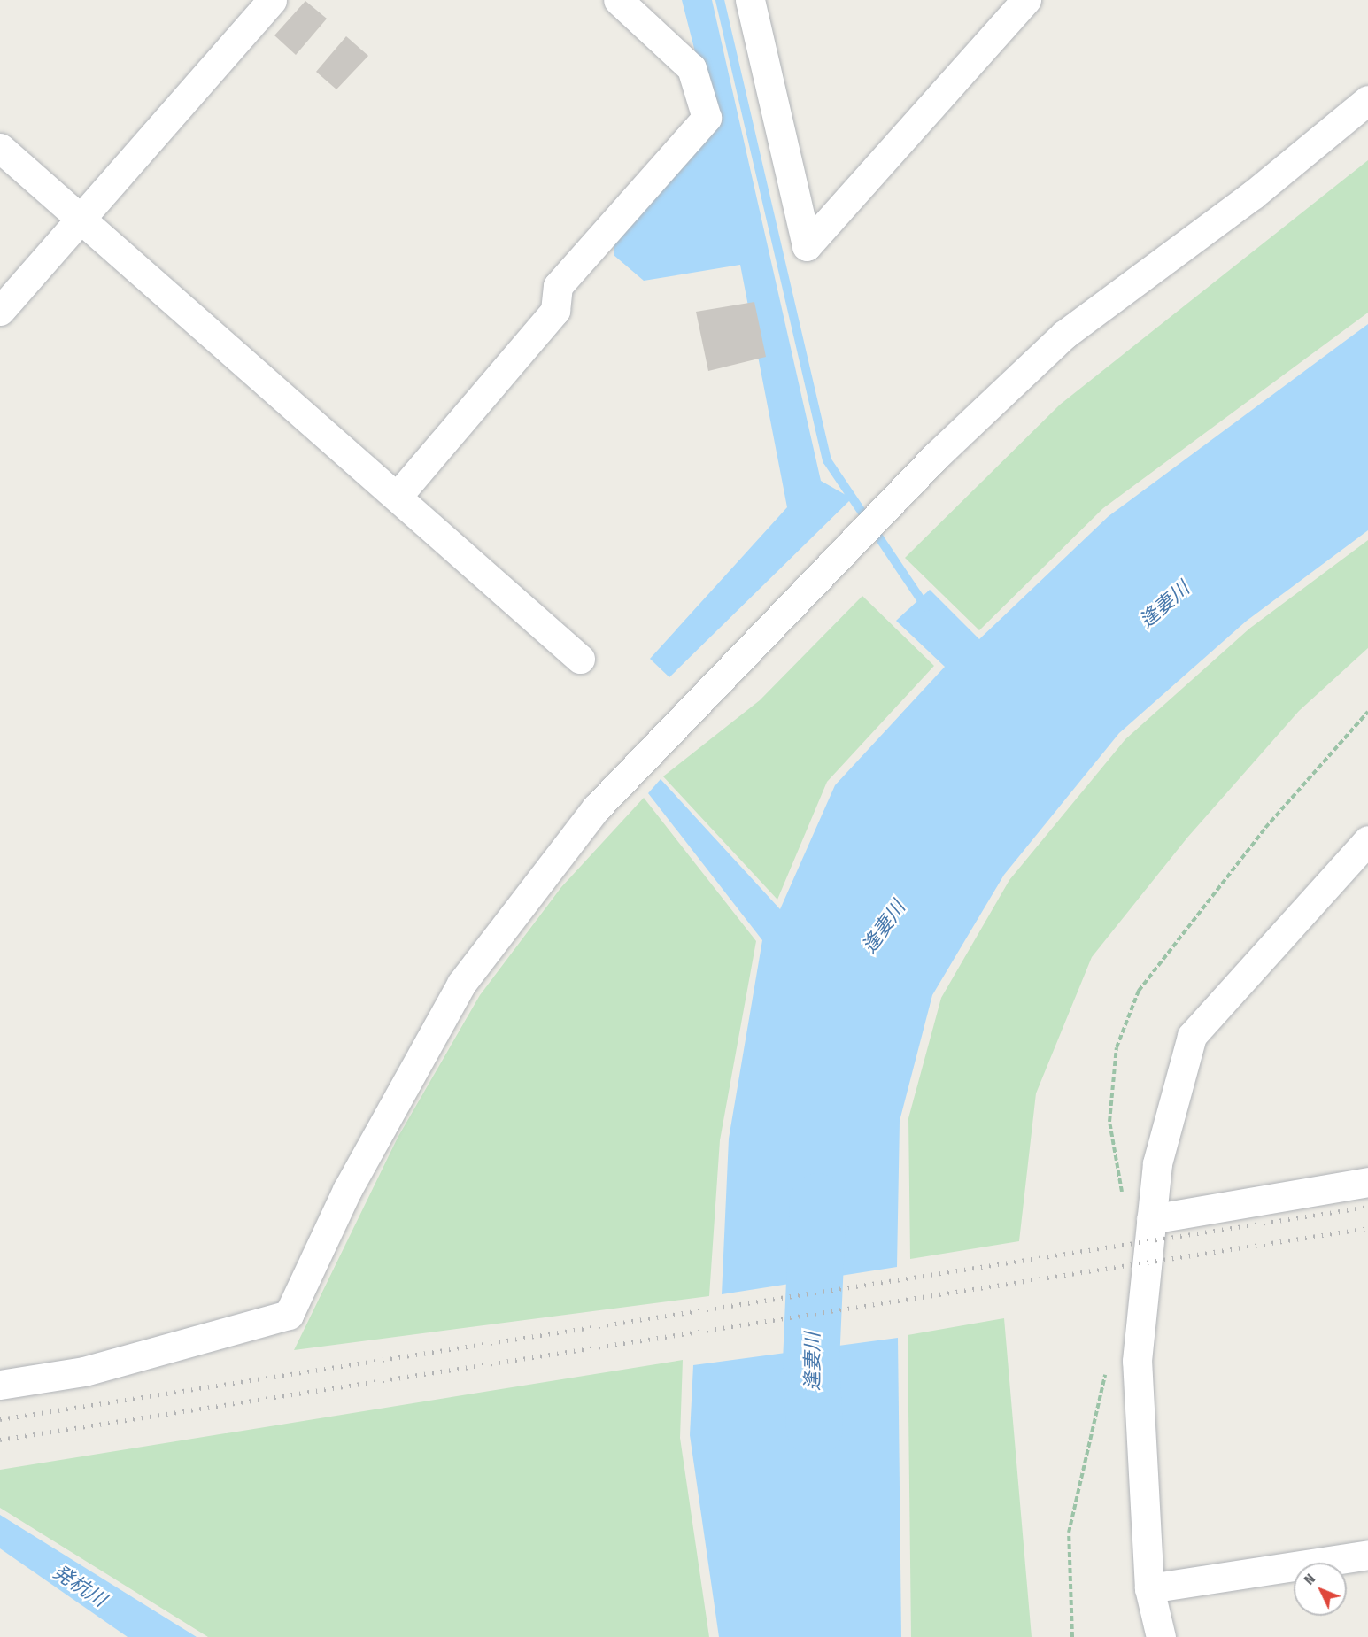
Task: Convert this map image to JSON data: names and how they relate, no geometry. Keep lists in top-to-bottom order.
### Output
{
  "water": ["逢妻川", "発杭川"],
  "north": "top left"
}
